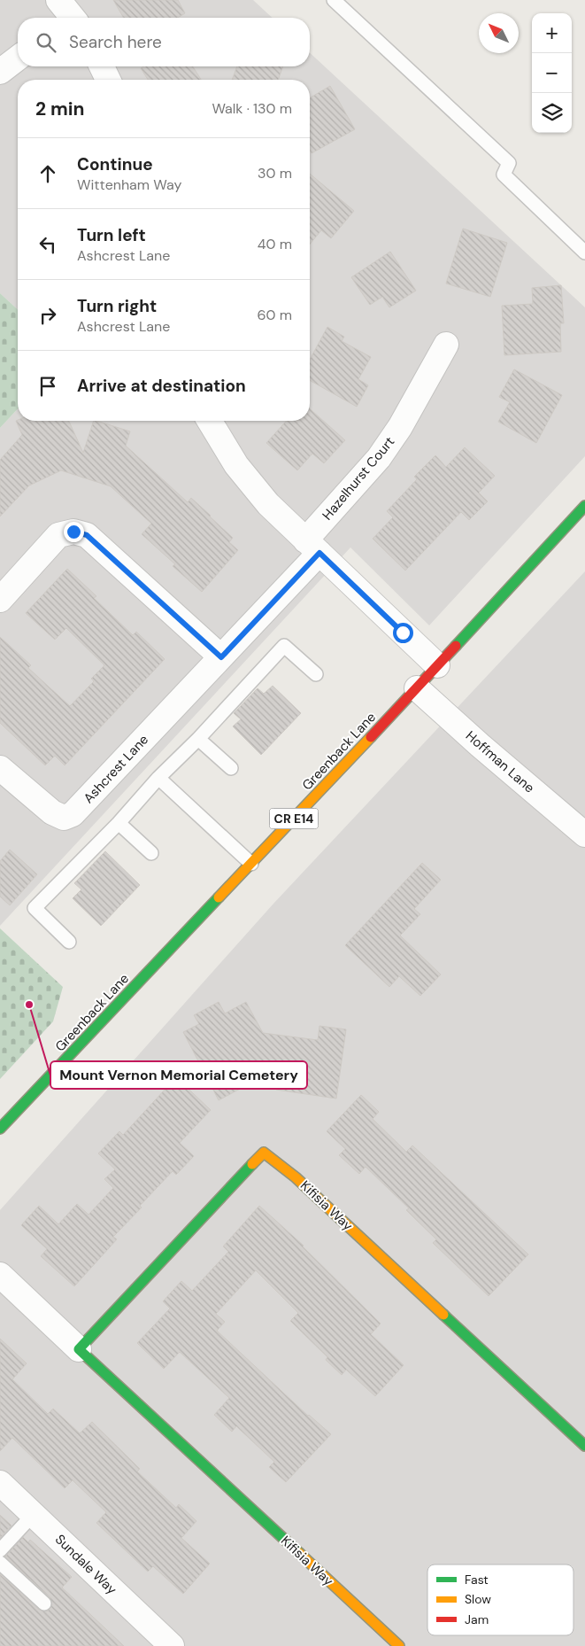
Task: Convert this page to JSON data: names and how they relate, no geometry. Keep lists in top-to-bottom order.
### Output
{
  "streets": {
    "street": [
      "Hazelhurst Court",
      "Greenback Lane",
      "Hoffman Lane",
      "Ashcrest Lane",
      "CR E14",
      "Kifisia Way",
      "Sundale Way"
    ]
  },
  "crossings": [
    ["Hazelhurst Court", "Ashcrest Lane"],
    ["Greenback Lane", "Hoffman Lane"]
  ],
  "places": ["Mount Vernon Memorial Cemetery"],
  "legend": ["Fast", "Slow", "Jam"],
  "north": "top left",
  "page": {
    "map_buttons": ["+", "−"],
    "search": "Search here",
    "heading": ["2 min", "Walk · 130 m"],
    "list": [
      ["Continue", "Wittenham Way", "30 m"],
      ["Turn left", "Ashcrest Lane", "40 m"],
      ["Turn right", "Ashcrest Lane", "60 m"],
      "Arrive at destination"
    ]
  }
}
